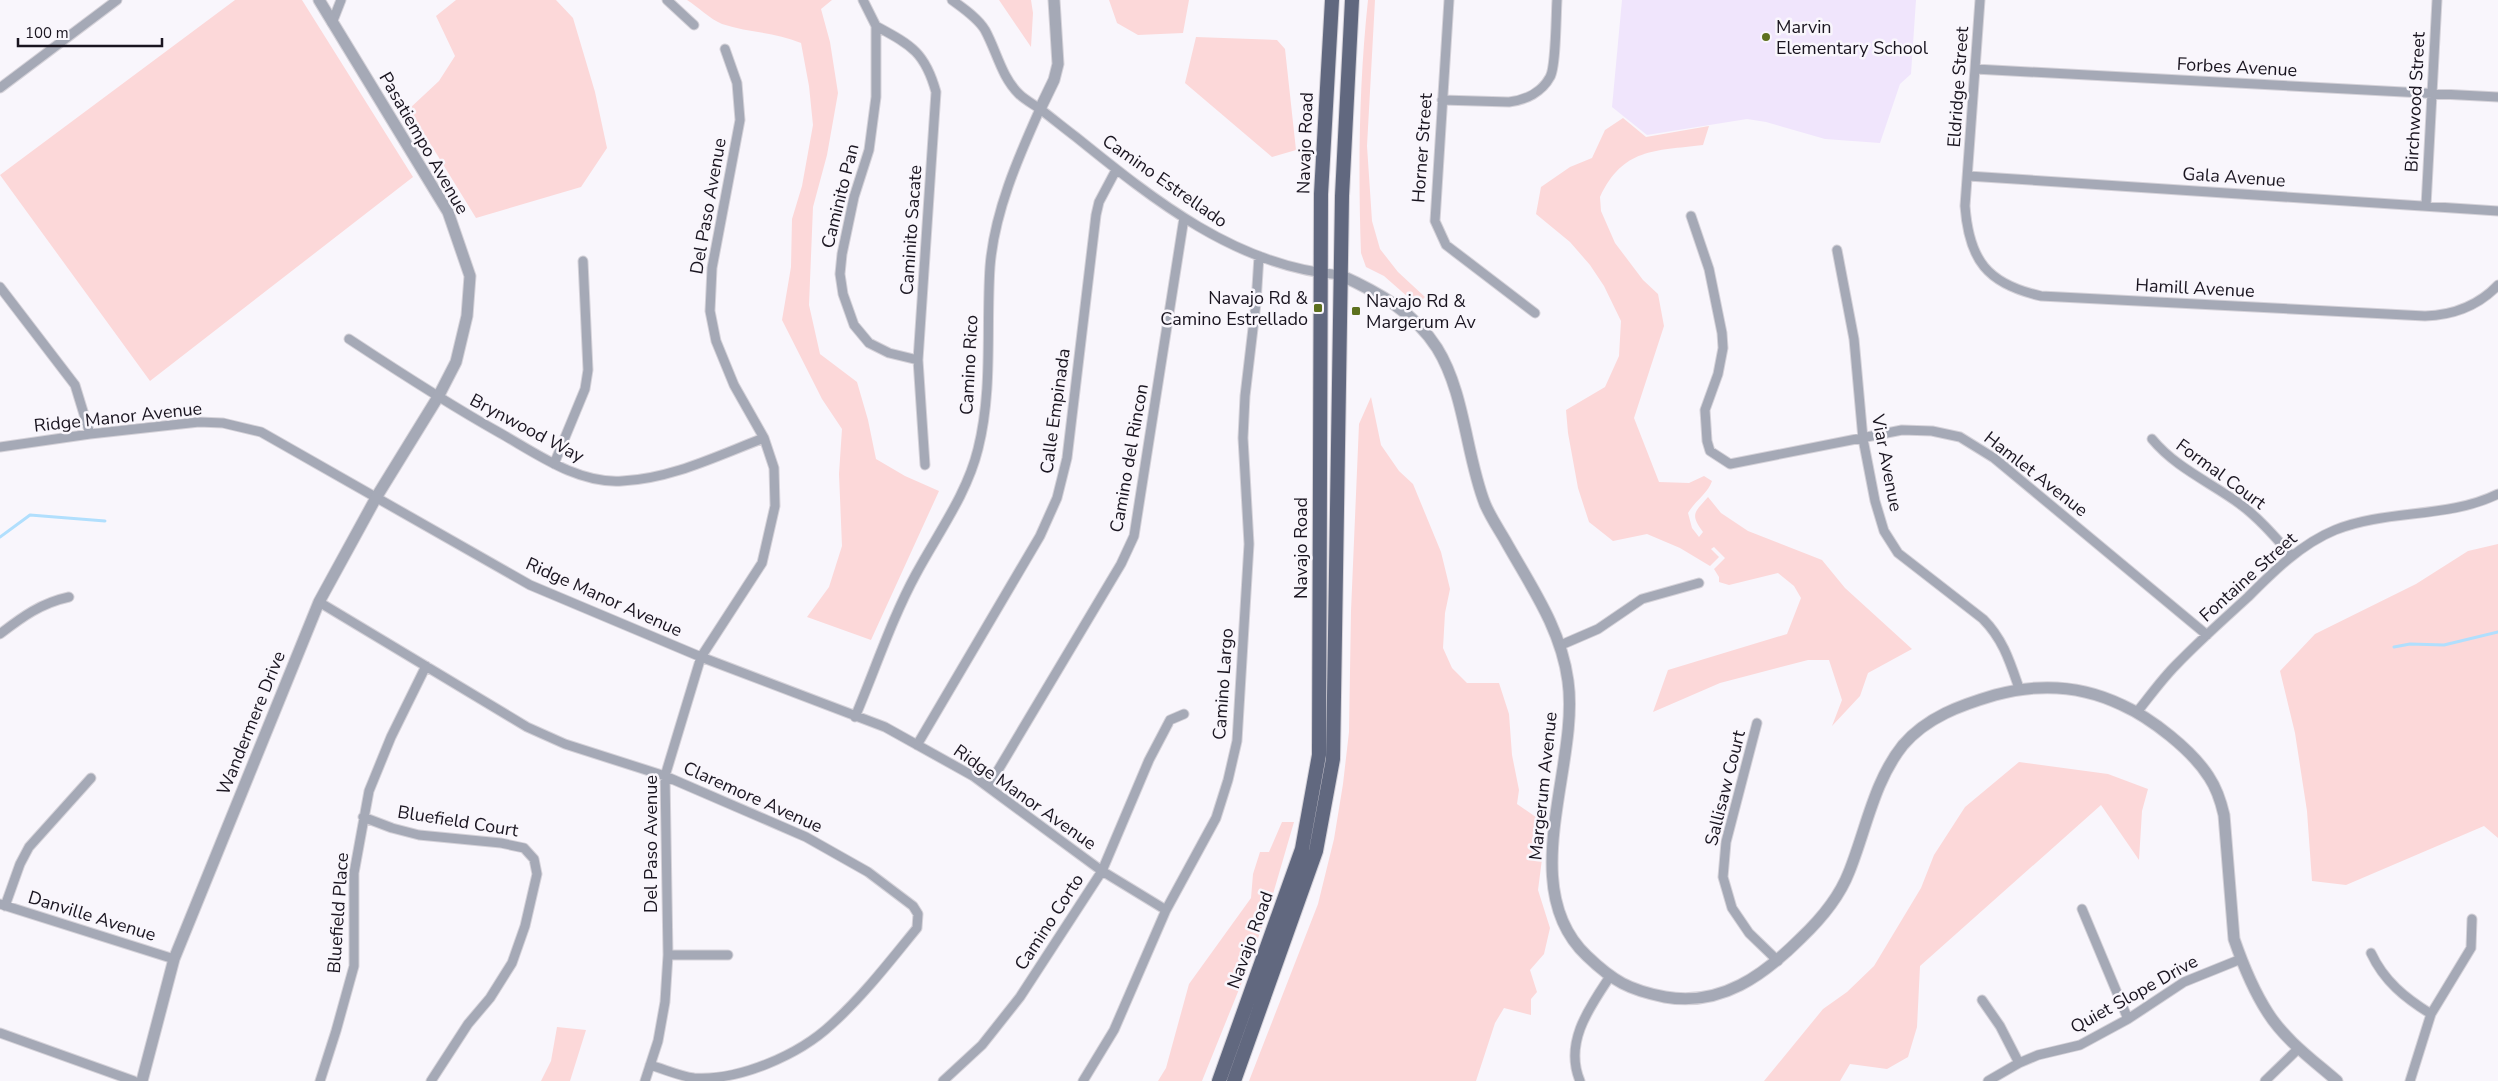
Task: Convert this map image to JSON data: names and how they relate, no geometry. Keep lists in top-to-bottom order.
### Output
{
  "streets": {
    "main road": ["Navajo Road"],
    "street": [
      "Forbes Avenue",
      "Eldridge Street",
      "Birchwood Street",
      "Pasatiempo Avenue",
      "Horner Street",
      "Gala Avenue",
      "Camino Estrellado",
      "Caminito Pan",
      "Del Paso Avenue",
      "Caminito Sacate",
      "Hamill Avenue",
      "Camino Rico",
      "Calle Empinada",
      "Ridge Manor Avenue",
      "Brynwood Way",
      "Camino del Rincon",
      "Viar Avenue",
      "Hamlet Avenue",
      "Formal Court",
      "Fontaine Street",
      "Camino Largo",
      "Wandermere Drive",
      "Margerum Avenue",
      "Sallisaw Court",
      "Claremore Avenue",
      "Bluefield Court",
      "Bluefield Place",
      "Danville Avenue",
      "Camino Corto",
      "Quiet Slope Drive"
    ]
  },
  "crossings": [
    ["Forbes Avenue", "Eldridge Street"],
    ["Forbes Avenue", "Birchwood Street"],
    ["Eldridge Street", "Gala Avenue"],
    ["Eldridge Street", "Hamill Avenue"],
    ["Birchwood Street", "Gala Avenue"],
    ["Pasatiempo Avenue", "Brynwood Way"],
    ["Pasatiempo Avenue", "Wandermere Drive"],
    ["Navajo Road", "Camino Estrellado"],
    ["Navajo Road", "Margerum Avenue"],
    ["Gala Avenue", "Hamill Avenue"],
    ["Camino Estrellado", "Camino Rico"],
    ["Camino Estrellado", "Calle Empinada"],
    ["Camino Estrellado", "Camino del Rincon"],
    ["Camino Estrellado", "Camino Largo"],
    ["Camino Estrellado", "Margerum Avenue"],
    ["Caminito Pan", "Caminito Sacate"],
    ["Del Paso Avenue", "Ridge Manor Avenue"],
    ["Del Paso Avenue", "Brynwood Way"],
    ["Del Paso Avenue", "Claremore Avenue"],
    ["Camino Rico", "Ridge Manor Avenue"],
    ["Calle Empinada", "Ridge Manor Avenue"],
    ["Ridge Manor Avenue", "Camino del Rincon"],
    ["Ridge Manor Avenue", "Camino Largo"],
    ["Ridge Manor Avenue", "Wandermere Drive"],
    ["Ridge Manor Avenue", "Camino Corto"],
    ["Brynwood Way", "Wandermere Drive"],
    ["Viar Avenue", "Hamlet Avenue"],
    ["Viar Avenue", "Margerum Avenue"],
    ["Hamlet Avenue", "Fontaine Street"],
    ["Formal Court", "Fontaine Street"],
    ["Fontaine Street", "Margerum Avenue"],
    ["Wandermere Drive", "Claremore Avenue"],
    ["Wandermere Drive", "Danville Avenue"],
    ["Margerum Avenue", "Sallisaw Court"],
    ["Margerum Avenue", "Quiet Slope Drive"],
    ["Claremore Avenue", "Bluefield Place"],
    ["Bluefield Court", "Bluefield Place"]
  ],
  "places": {
    "other": ["Marvin Elementary School"],
    "transit": ["Navajo Rd & Camino Estrellado", "Navajo Rd & Margerum Av"]
  },
  "scale_bar": "100 m"
}
